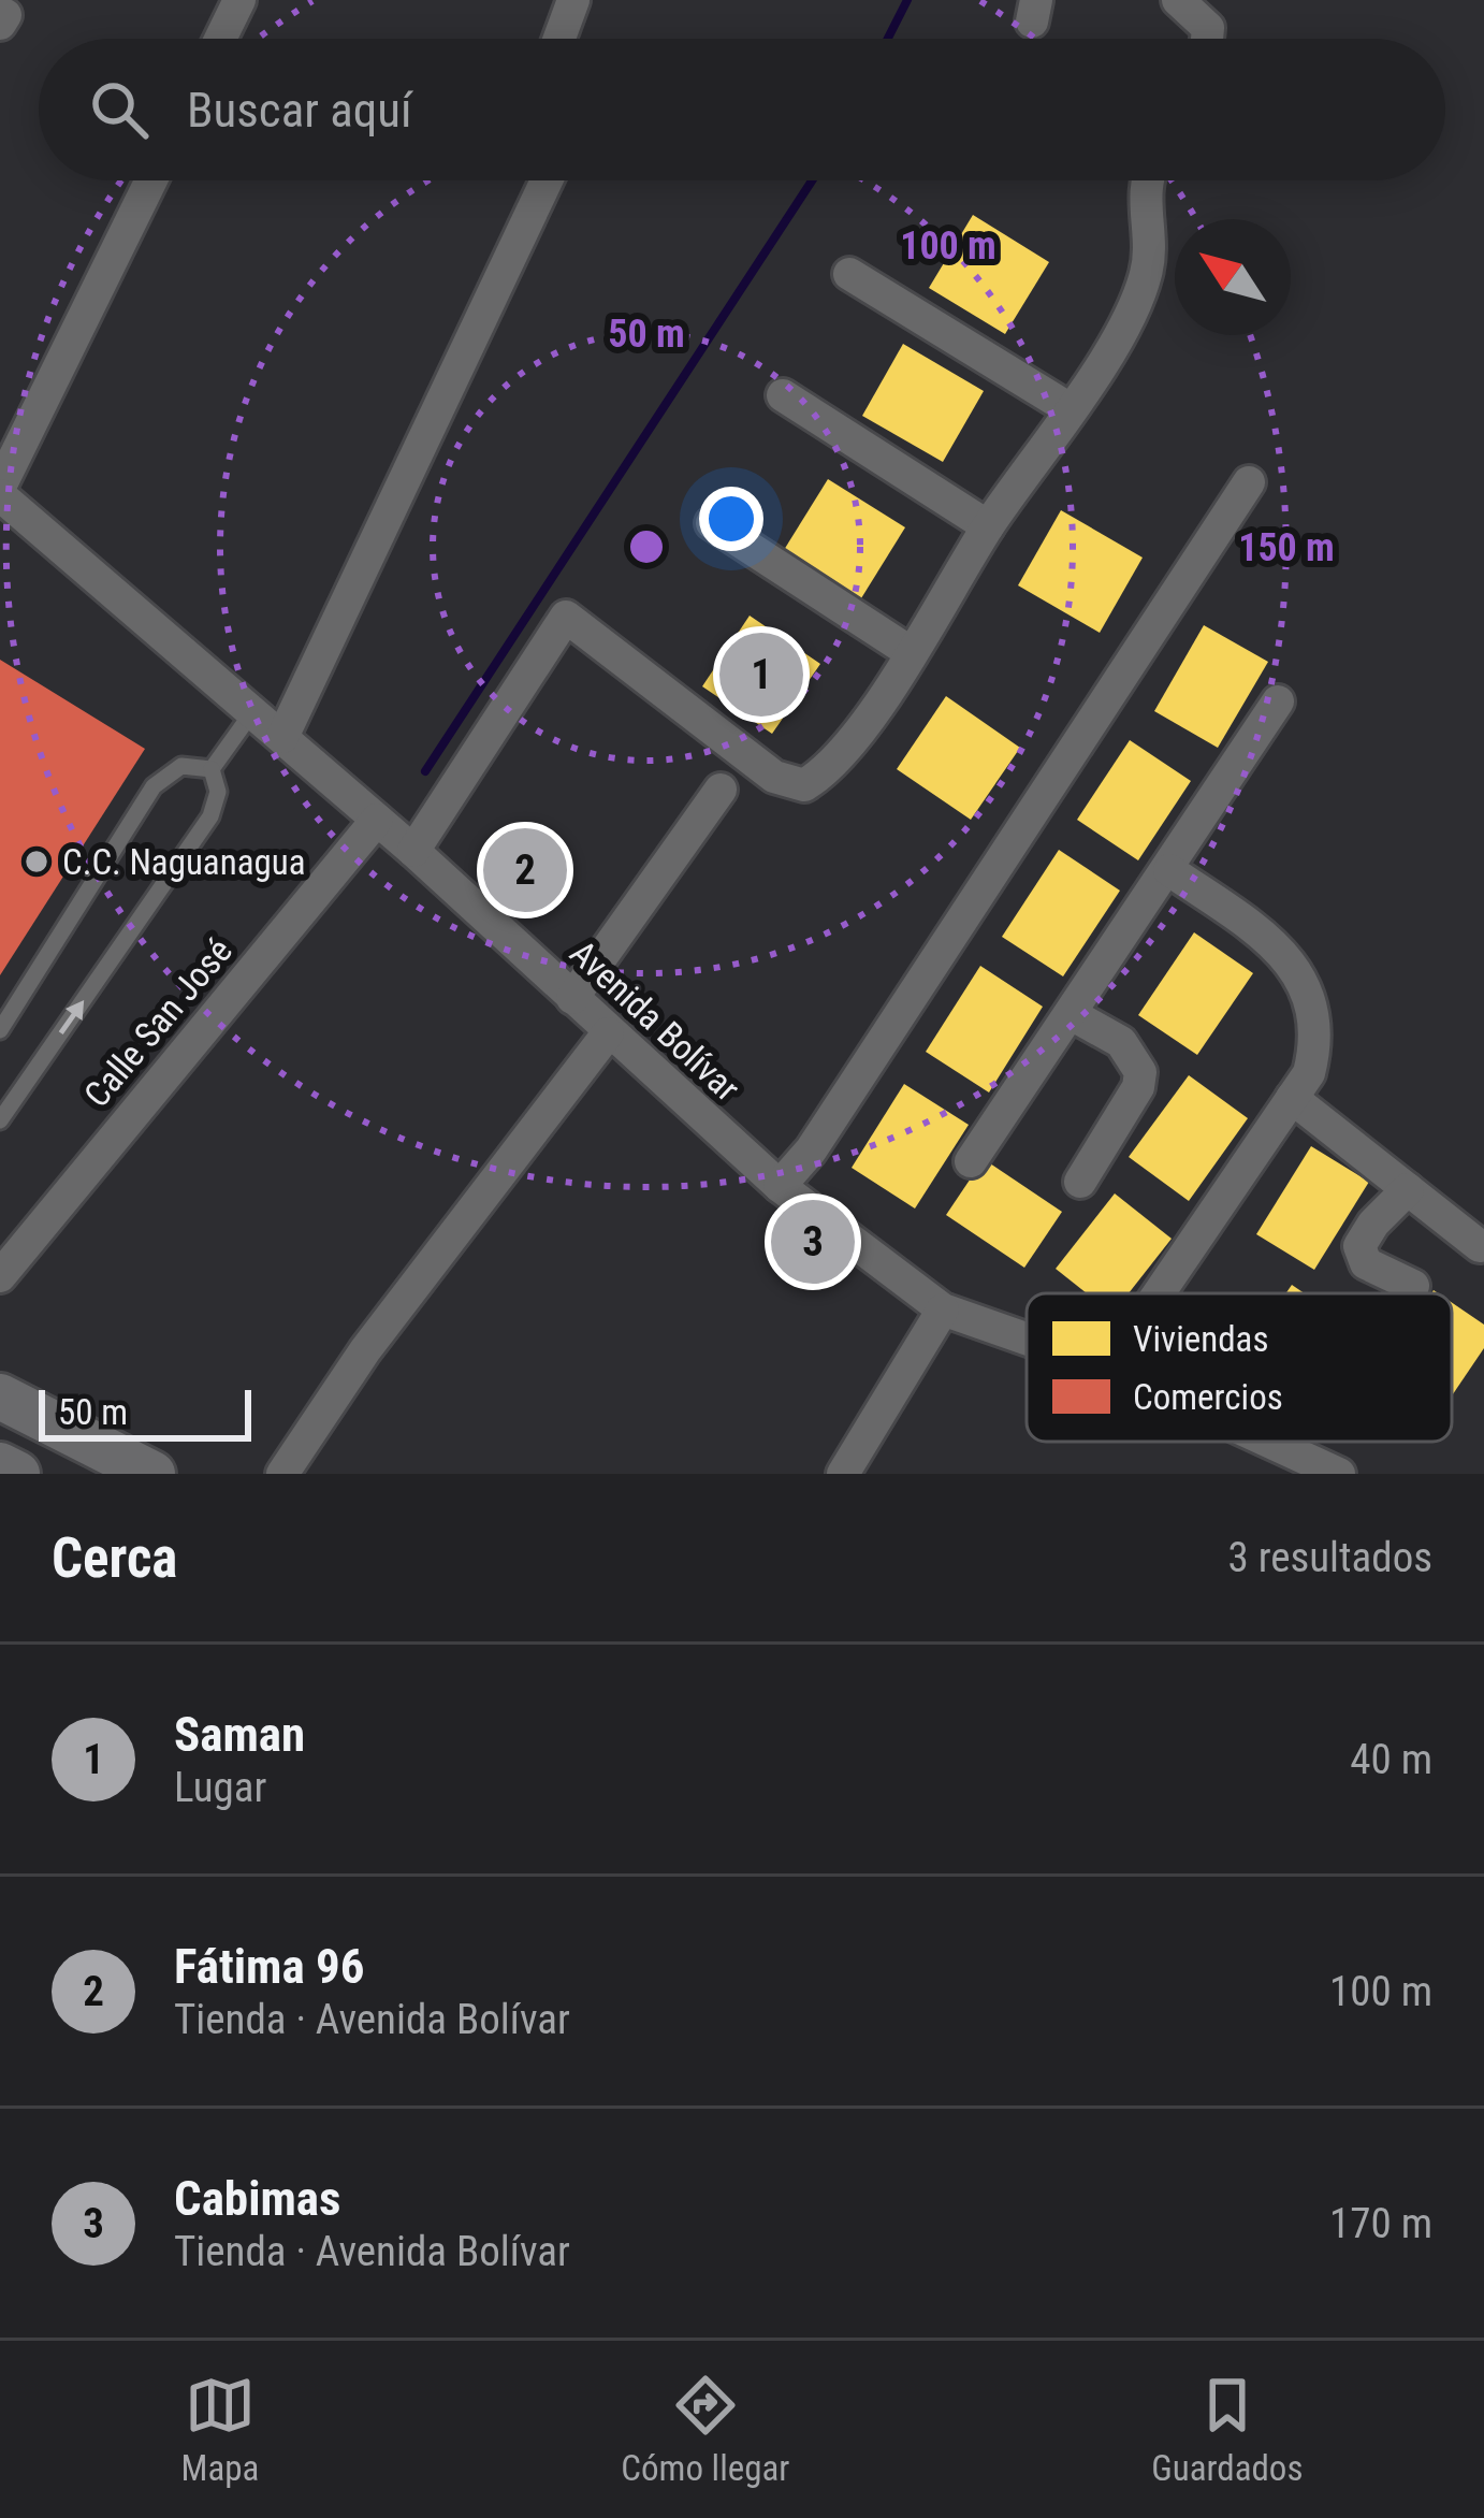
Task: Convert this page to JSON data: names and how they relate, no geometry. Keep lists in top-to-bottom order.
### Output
{
  "streets": {
    "street": ["Avenida Bolívar", "Calle San José"]
  },
  "crossings": [
    ["Avenida Bolívar", "Calle San José"]
  ],
  "places": ["C.C. Naguanagua"],
  "legend": ["Viviendas", "Comercios"],
  "scale_bar": "50 m",
  "north": "top left",
  "page": {
    "search": "Buscar aquí",
    "pins": ["1", "2", "3"],
    "scale": "50 m",
    "heading": ["Cerca", "3 resultados"],
    "list": [
      {
        "mark": "1",
        "name": "Saman",
        "note": "Lugar",
        "value": "40 m"
      },
      {
        "mark": "2",
        "name": "Fátima 96",
        "note": "Tienda · Avenida Bolívar",
        "value": "100 m"
      },
      {
        "mark": "3",
        "name": "Cabimas",
        "note": "Tienda · Avenida Bolívar",
        "value": "170 m"
      }
    ],
    "nav": ["Mapa", "Cómo llegar", "Guardados"]
  },
  "rings": ["100 m", "50 m", "150 m"]
}
